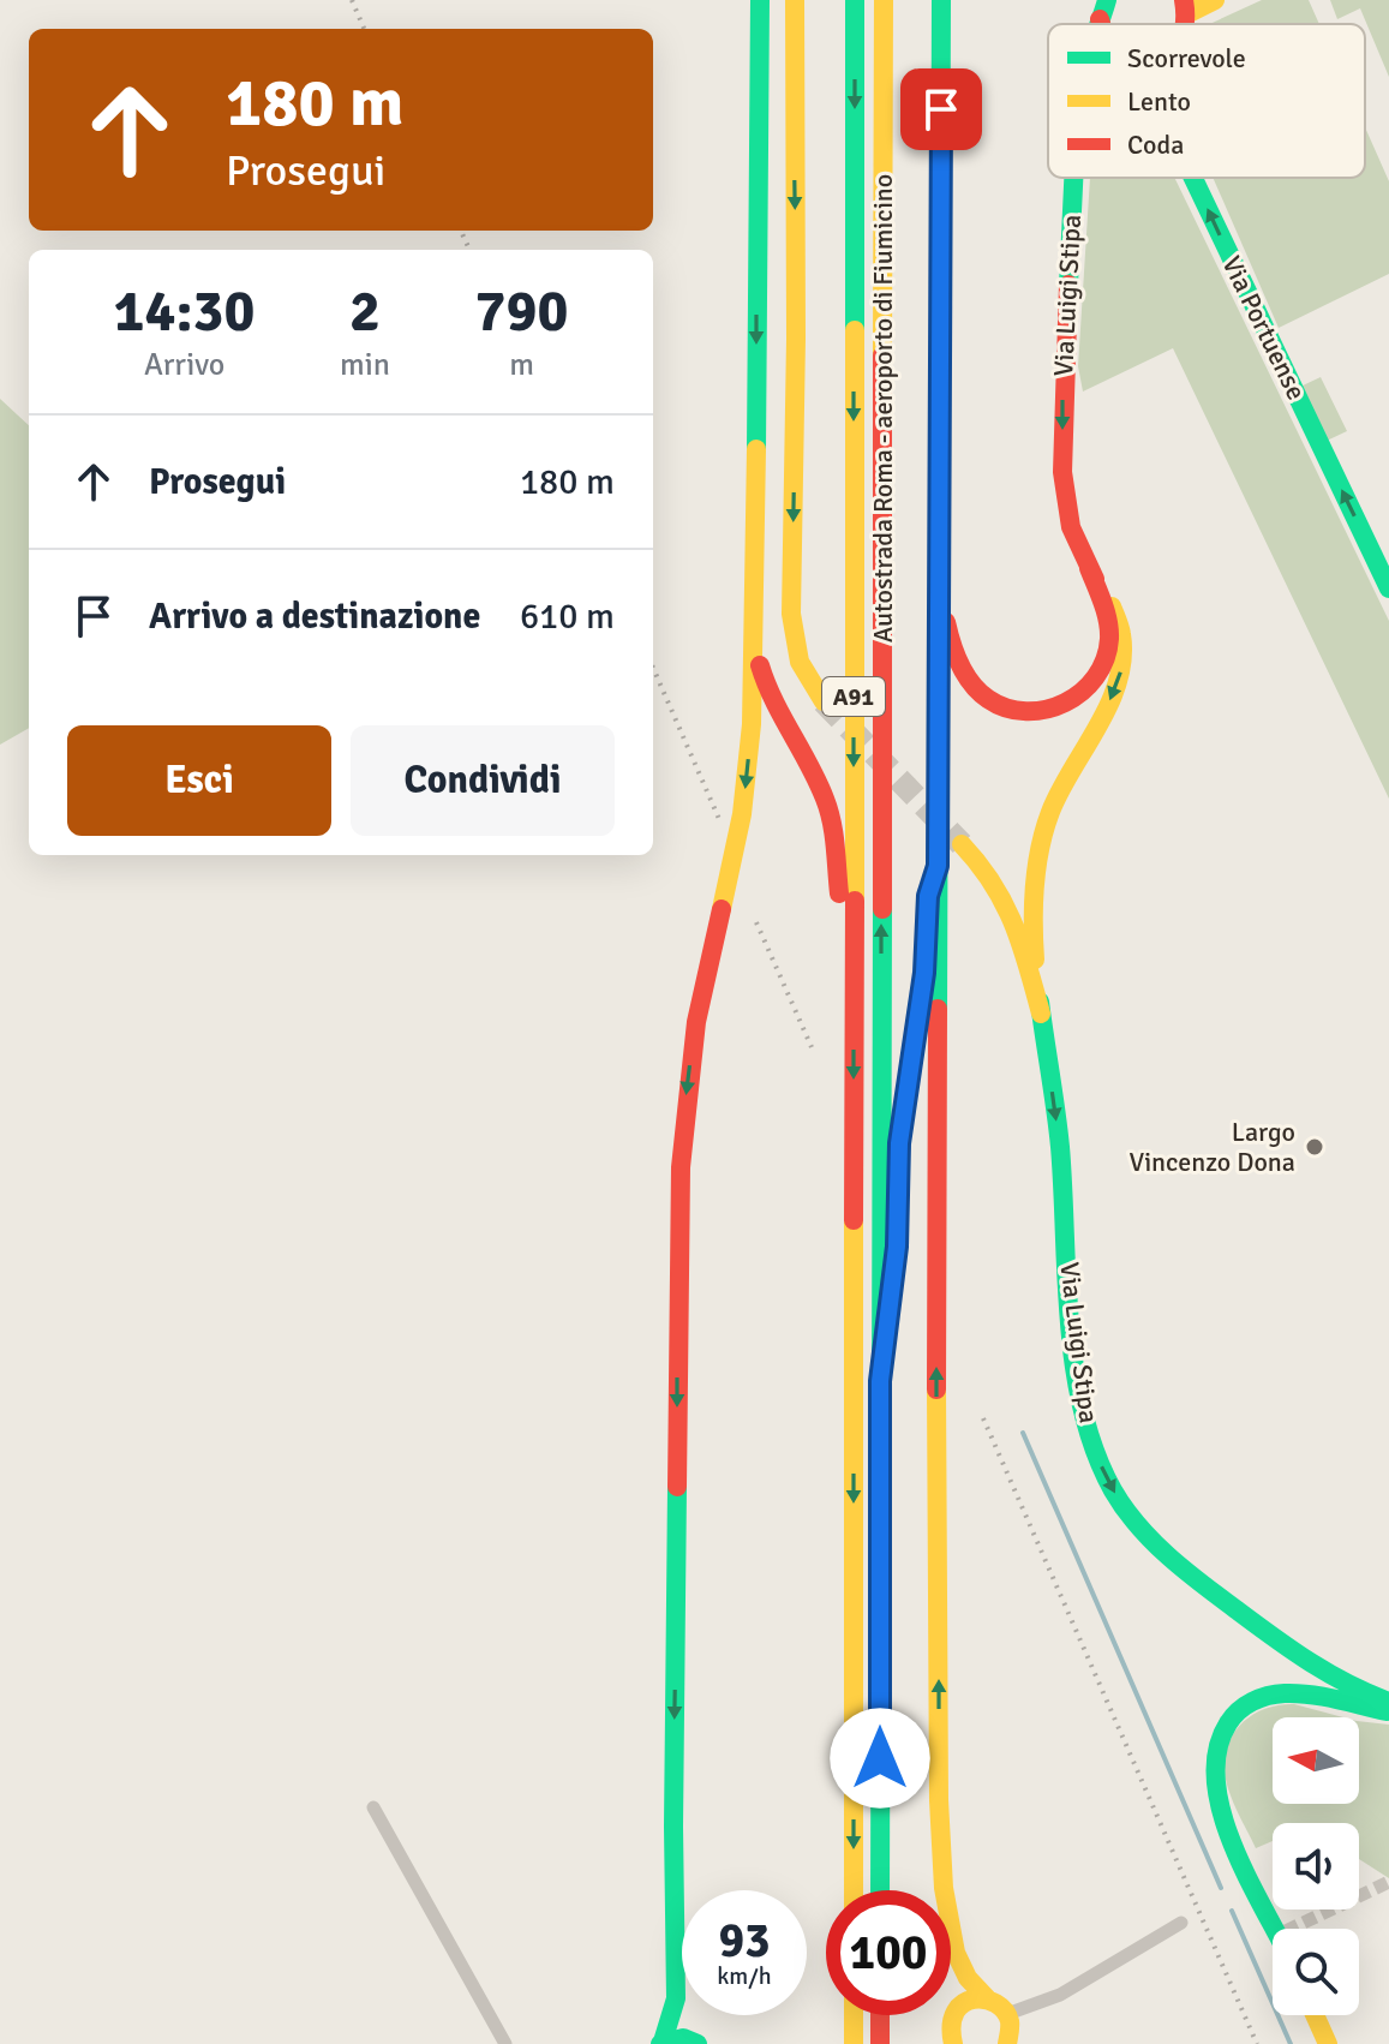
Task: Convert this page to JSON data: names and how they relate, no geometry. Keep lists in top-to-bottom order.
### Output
{
  "streets": {
    "main road": [
      "Via Luigi Stipa",
      "Via Portuense",
      "Autostrada Roma - aeroporto di Fiumicino",
      "A91"
    ]
  },
  "one_way": ["Via Portuense"],
  "places": ["Largo Vincenzo Dona"],
  "legend": ["Scorrevole", "Lento", "Coda"],
  "north": "left",
  "page": {
    "turn": ["180 m", "Prosegui"],
    "eta": [
      "14:30",
      "Arrivo",
      "2",
      "min",
      "790",
      "m"
    ],
    "list": [
      {
        "name": "Prosegui",
        "value": "180 m"
      },
      {
        "name": "Arrivo a destinazione",
        "value": "610 m"
      }
    ],
    "buttons": ["Esci", "Condividi"],
    "speed": "93 km/h",
    "limit": "100"
  }
}
